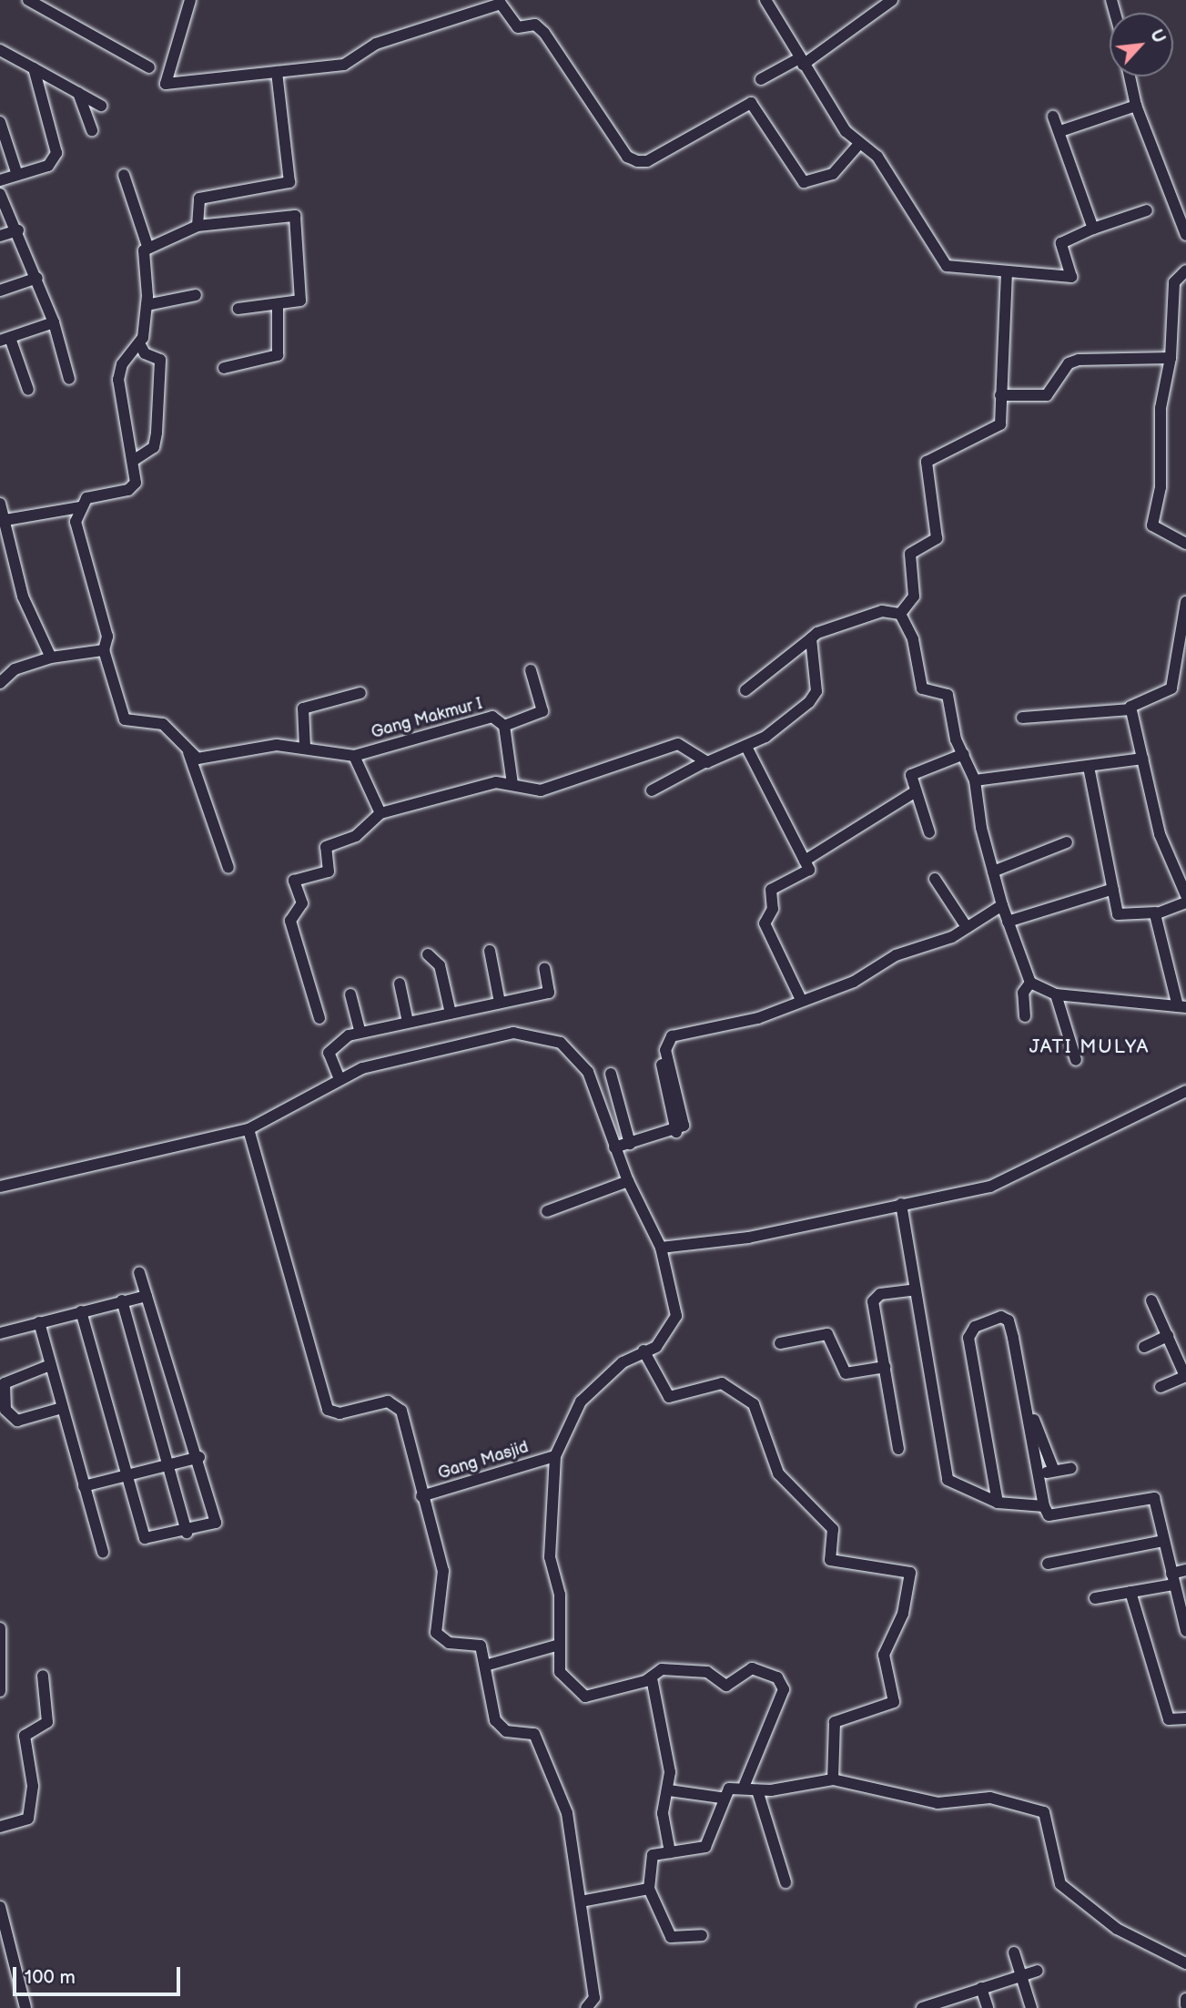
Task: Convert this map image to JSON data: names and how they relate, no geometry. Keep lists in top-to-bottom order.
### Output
{
  "streets": {
    "street": ["Gang Makmur I", "Gang Masjid"]
  },
  "districts": ["JATI MULYA"],
  "scale_bar": "100 m",
  "north": "top right"
}
